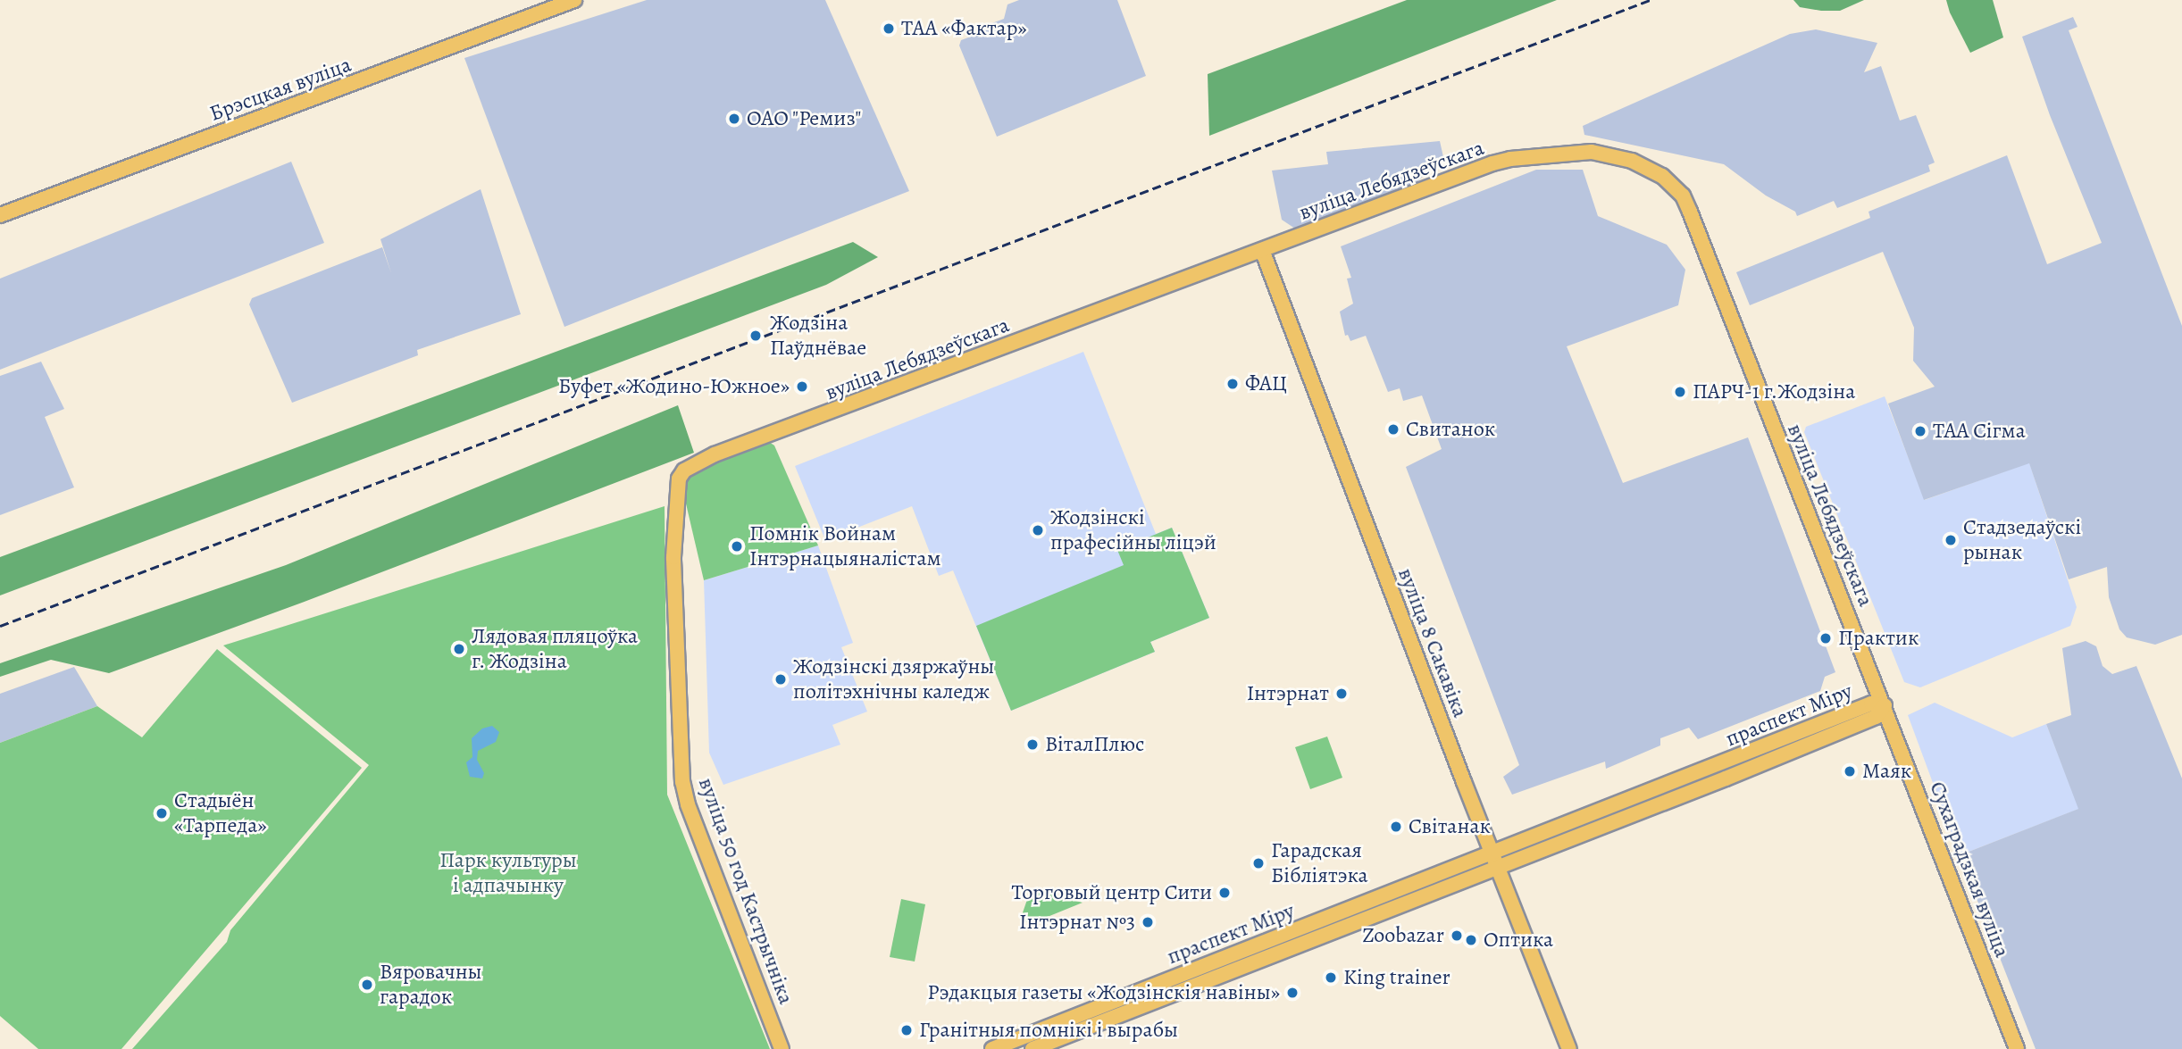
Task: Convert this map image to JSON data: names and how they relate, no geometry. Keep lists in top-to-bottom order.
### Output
{
  "streets": {
    "main road": [
      "Брэсцкая вуліца",
      "вуліца Лебядзеўскага",
      "вуліца 8 Сакавіка",
      "праспект Міру",
      "Сухаградзкая вуліца",
      "вуліца 50 год Кастрычніка"
    ]
  },
  "crossings": [
    ["вуліца Лебядзеўскага", "вуліца 8 Сакавіка"],
    ["вуліца Лебядзеўскага", "праспект Міру"],
    ["вуліца Лебядзеўскага", "Сухаградзкая вуліца"],
    ["вуліца Лебядзеўскага", "вуліца 50 год Кастрычніка"],
    ["вуліца 8 Сакавіка", "праспект Міру"],
    ["праспект Міру", "Сухаградзкая вуліца"]
  ],
  "parks": ["Парк культуры і адпачынку"],
  "places": [
    "ТАА «Фактар»",
    "ОАО \"Ремиз\"",
    "Жодзіна Паўднёвае",
    "ФАЦ",
    "Буфет «Жодино-Южное»",
    "ПАРЧ-1 г.Жодзіна",
    "Свитанок",
    "ТАА Сігма",
    "Жодзінскі прафесійны ліцэй",
    "Стадзедаўскі рынак",
    "Помнік Войнам Інтэрнацыяналістам",
    "Практик",
    "Лядовая пляцоўка г. Жодзіна",
    "Жодзінскі дзяржаўны політэхнічны каледж",
    "Інтэрнат",
    "ВіталПлюс",
    "Маяк",
    "Стадыён «Тарпеда»",
    "Світанак",
    "Гарадская Бібліятэка",
    "Торговый центр Сити",
    "Інтэрнат №3",
    "Zoobazar",
    "Оптика",
    "King trainer",
    "Вяровачны гарадок",
    "Рэдакцыя газеты «Жодзінскія навіны»",
    "Гранітныя помнікі і вырабы"
  ]
}
